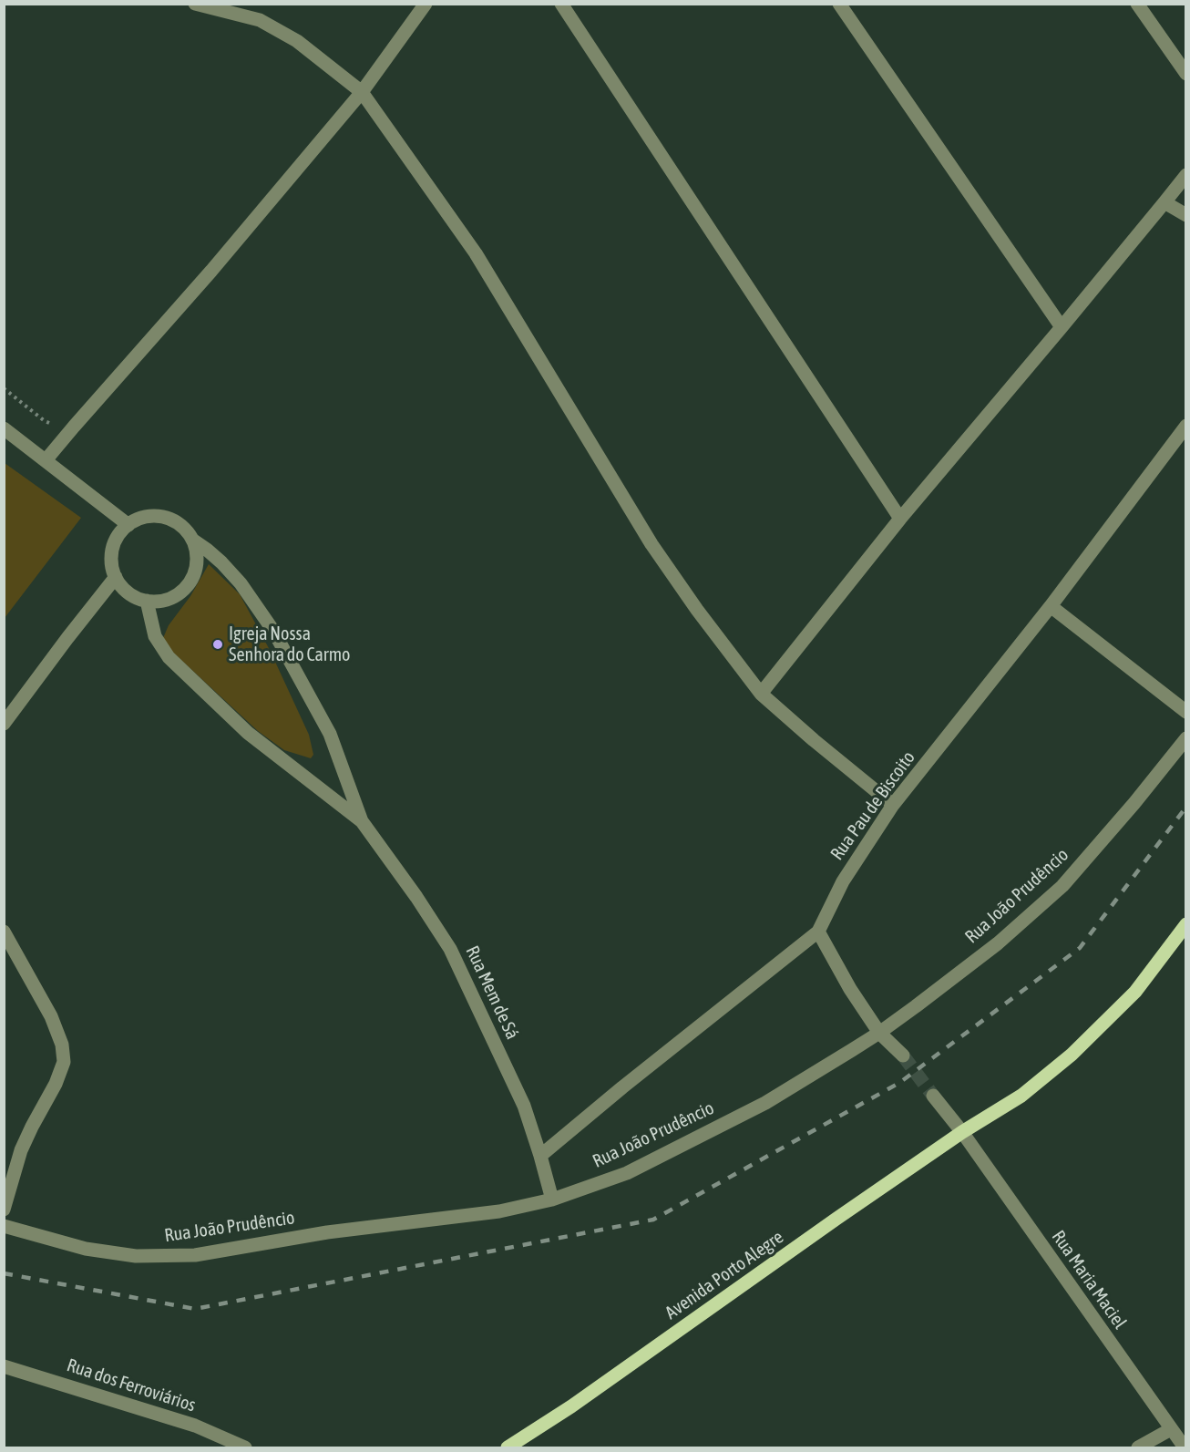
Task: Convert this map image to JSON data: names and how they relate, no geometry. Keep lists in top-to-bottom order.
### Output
{
  "streets": {
    "main road": ["Avenida Porto Alegre"],
    "street": [
      "Rua Pau de Biscoito",
      "Rua João Prudêncio",
      "Rua Mem de Sá",
      "Rua Maria Maciel",
      "Rua dos Ferroviários"
    ]
  },
  "crossings": [
    ["Rua Pau de Biscoito", "Rua Mem de Sá"],
    ["Rua João Prudêncio", "Rua Mem de Sá"],
    ["Avenida Porto Alegre", "Rua Maria Maciel"]
  ],
  "places": ["Igreja Nossa Senhora do Carmo"]
}
